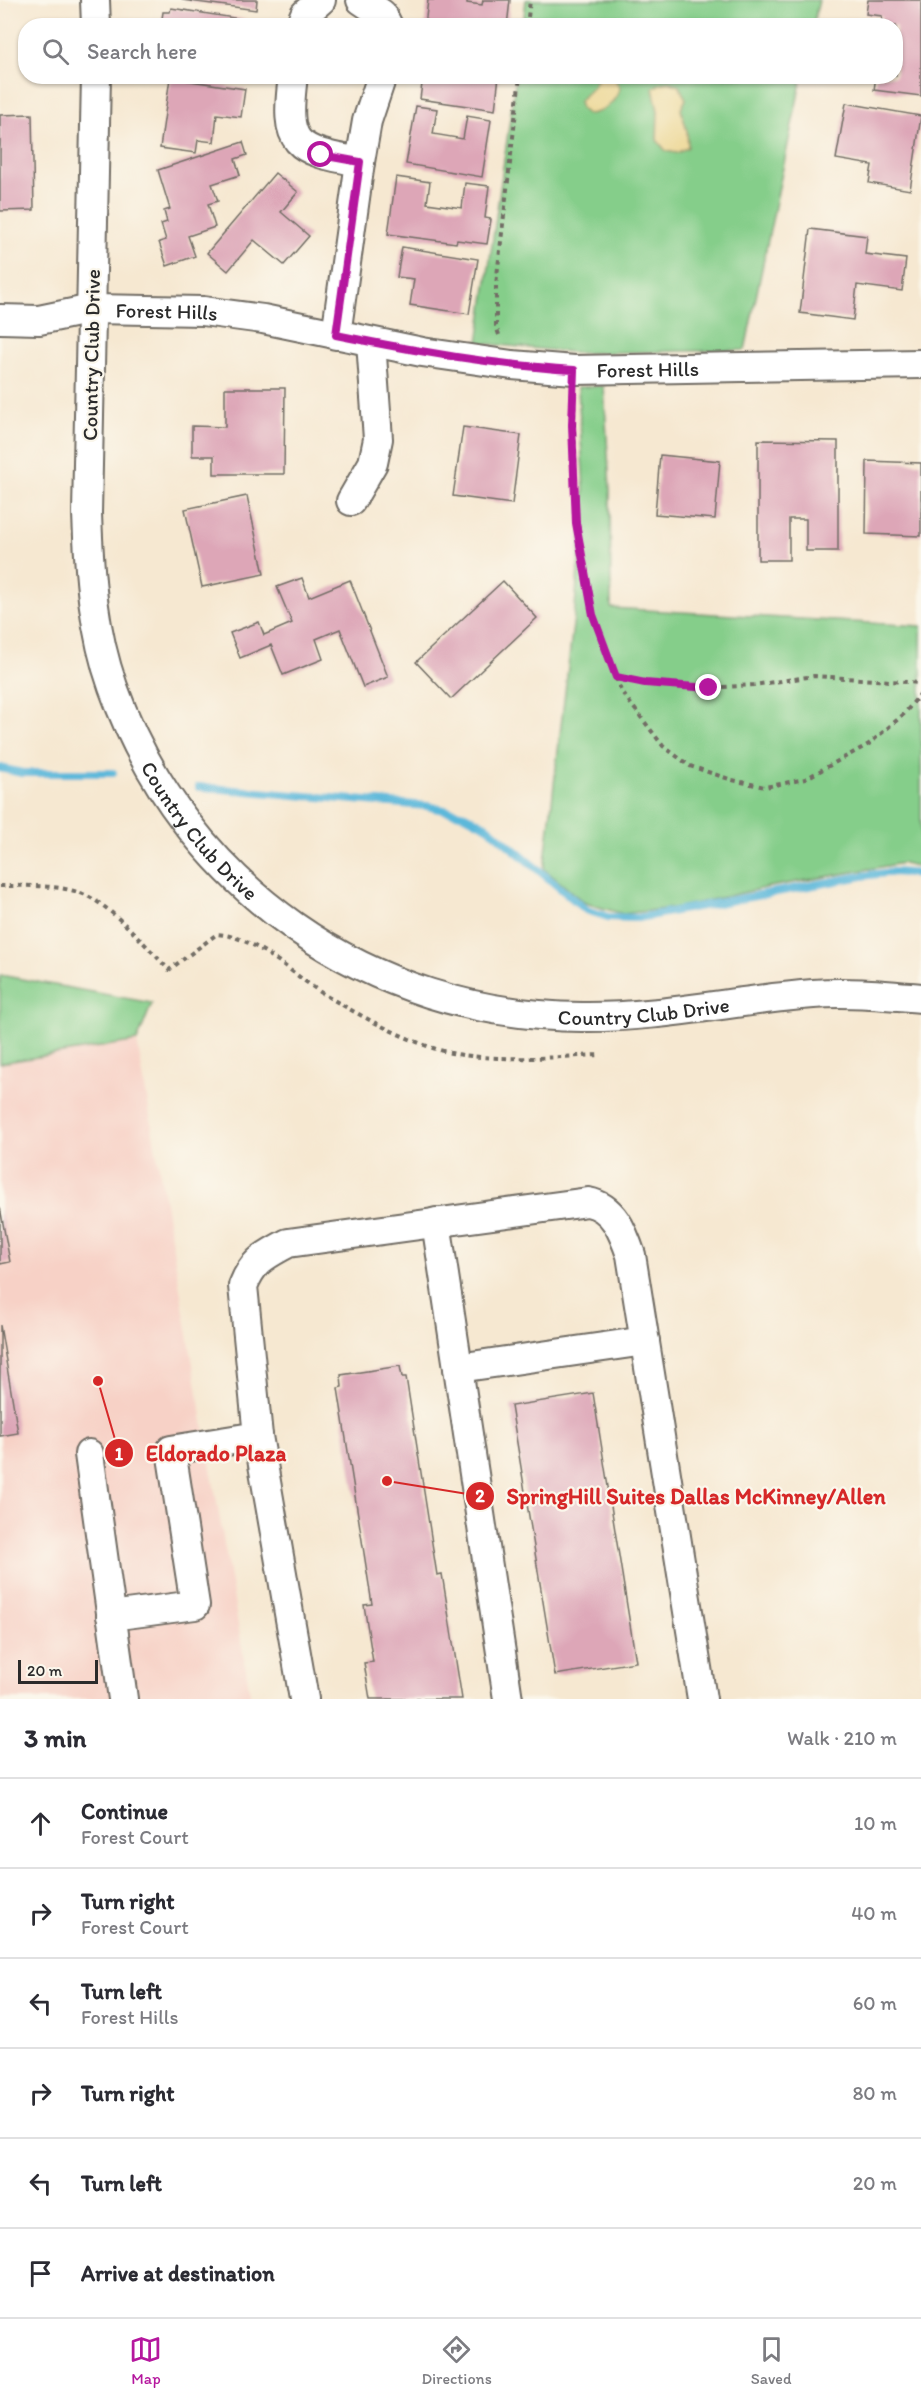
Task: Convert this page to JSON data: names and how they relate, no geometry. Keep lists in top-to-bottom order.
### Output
{
  "streets": {
    "street": ["Forest Hills", "Country Club Drive"]
  },
  "crossings": [
    ["Forest Hills", "Country Club Drive"]
  ],
  "places": ["Eldorado Plaza", "SpringHill Suites Dallas McKinney/Allen"],
  "scale_bar": "20 m",
  "page": {
    "search": "Search here",
    "scale": "20 m",
    "heading": ["3 min", "Walk · 210 m"],
    "list": [
      ["Continue", "Forest Court", "10 m"],
      ["Turn right", "Forest Court", "40 m"],
      ["Turn left", "Forest Hills", "60 m"],
      ["Turn right", "80 m"],
      ["Turn left", "20 m"],
      "Arrive at destination"
    ],
    "nav": ["Map", "Directions", "Saved"]
  }
}
